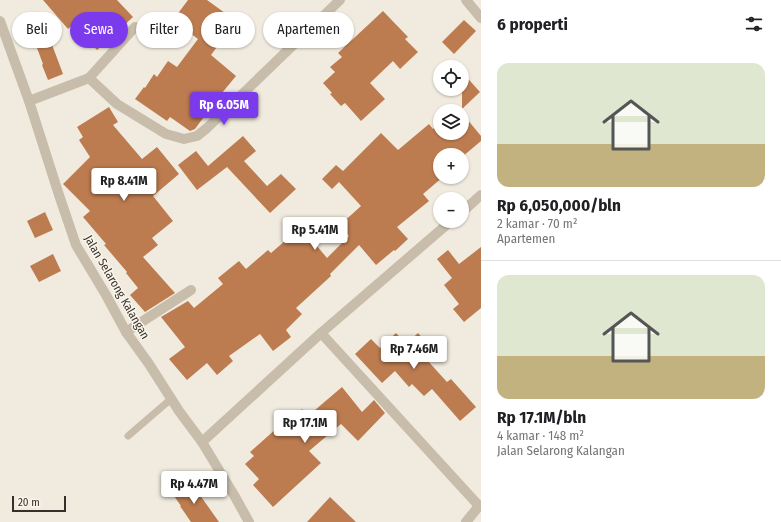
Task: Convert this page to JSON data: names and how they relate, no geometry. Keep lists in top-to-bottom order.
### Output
{
  "streets": {
    "street": ["Jalan Selarong Kalangan"]
  },
  "scale_bar": "20 m",
  "page": {
    "heading": "6 properti",
    "chip": [
      "Beli",
      "Sewa",
      "Filter",
      "Baru",
      "Apartemen"
    ],
    "list": [
      {
        "name": "Rp 6,050,000/bln",
        "note": "2 kamar · 70 m² · Apartemen"
      },
      {
        "name": "Rp 17.1M/bln",
        "note": "4 kamar · 148 m² · Jalan Selarong Kalangan"
      }
    ],
    "map_buttons": ["+", "−"],
    "price": [
      "Rp 6.05M",
      "Rp 8.41M",
      "Rp 5.41M",
      "Rp 7.46M",
      "Rp 17.1M",
      "Rp 4.47M"
    ],
    "scale": "20 m"
  }
}
